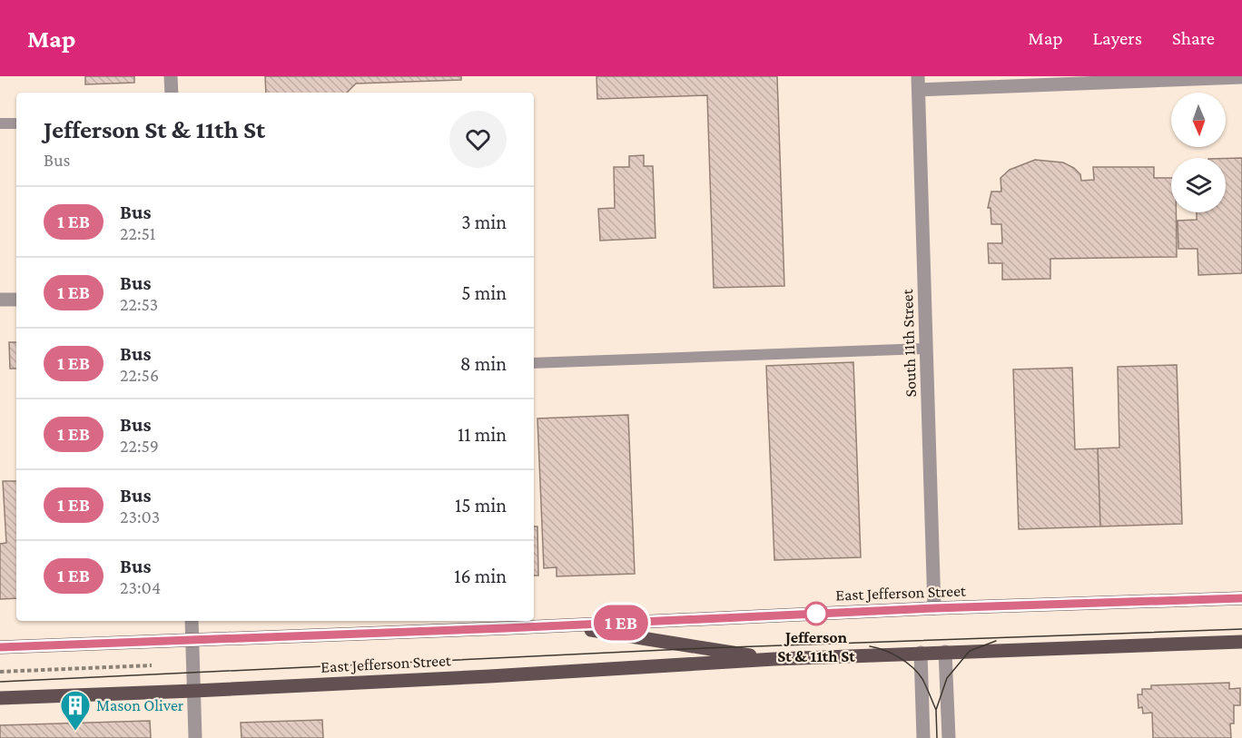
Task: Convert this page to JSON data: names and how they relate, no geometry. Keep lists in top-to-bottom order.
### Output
{
  "streets": {
    "main road": ["East Jefferson Street"],
    "street": ["South 11th Street"]
  },
  "crossings": [
    ["South 11th Street", "East Jefferson Street"]
  ],
  "places": {
    "other": ["Jefferson St & 11th St"],
    "building": ["Mason Oliver"]
  },
  "north": "bottom",
  "page": {
    "header": "Map",
    "nav": ["Map", "Layers", "Share"],
    "on_map": "1 EB",
    "heading": ["Jefferson St & 11th St", "Bus"],
    "list": [
      {
        "mark": "1 EB",
        "name": "Bus",
        "note": "22:51",
        "value": "3 min"
      },
      {
        "mark": "1 EB",
        "name": "Bus",
        "note": "22:53",
        "value": "5 min"
      },
      {
        "mark": "1 EB",
        "name": "Bus",
        "note": "22:56",
        "value": "8 min"
      },
      {
        "mark": "1 EB",
        "name": "Bus",
        "note": "22:59",
        "value": "11 min"
      },
      {
        "mark": "1 EB",
        "name": "Bus",
        "note": "23:03",
        "value": "15 min"
      },
      {
        "mark": "1 EB",
        "name": "Bus",
        "note": "23:04",
        "value": "16 min"
      }
    ]
  }
}
